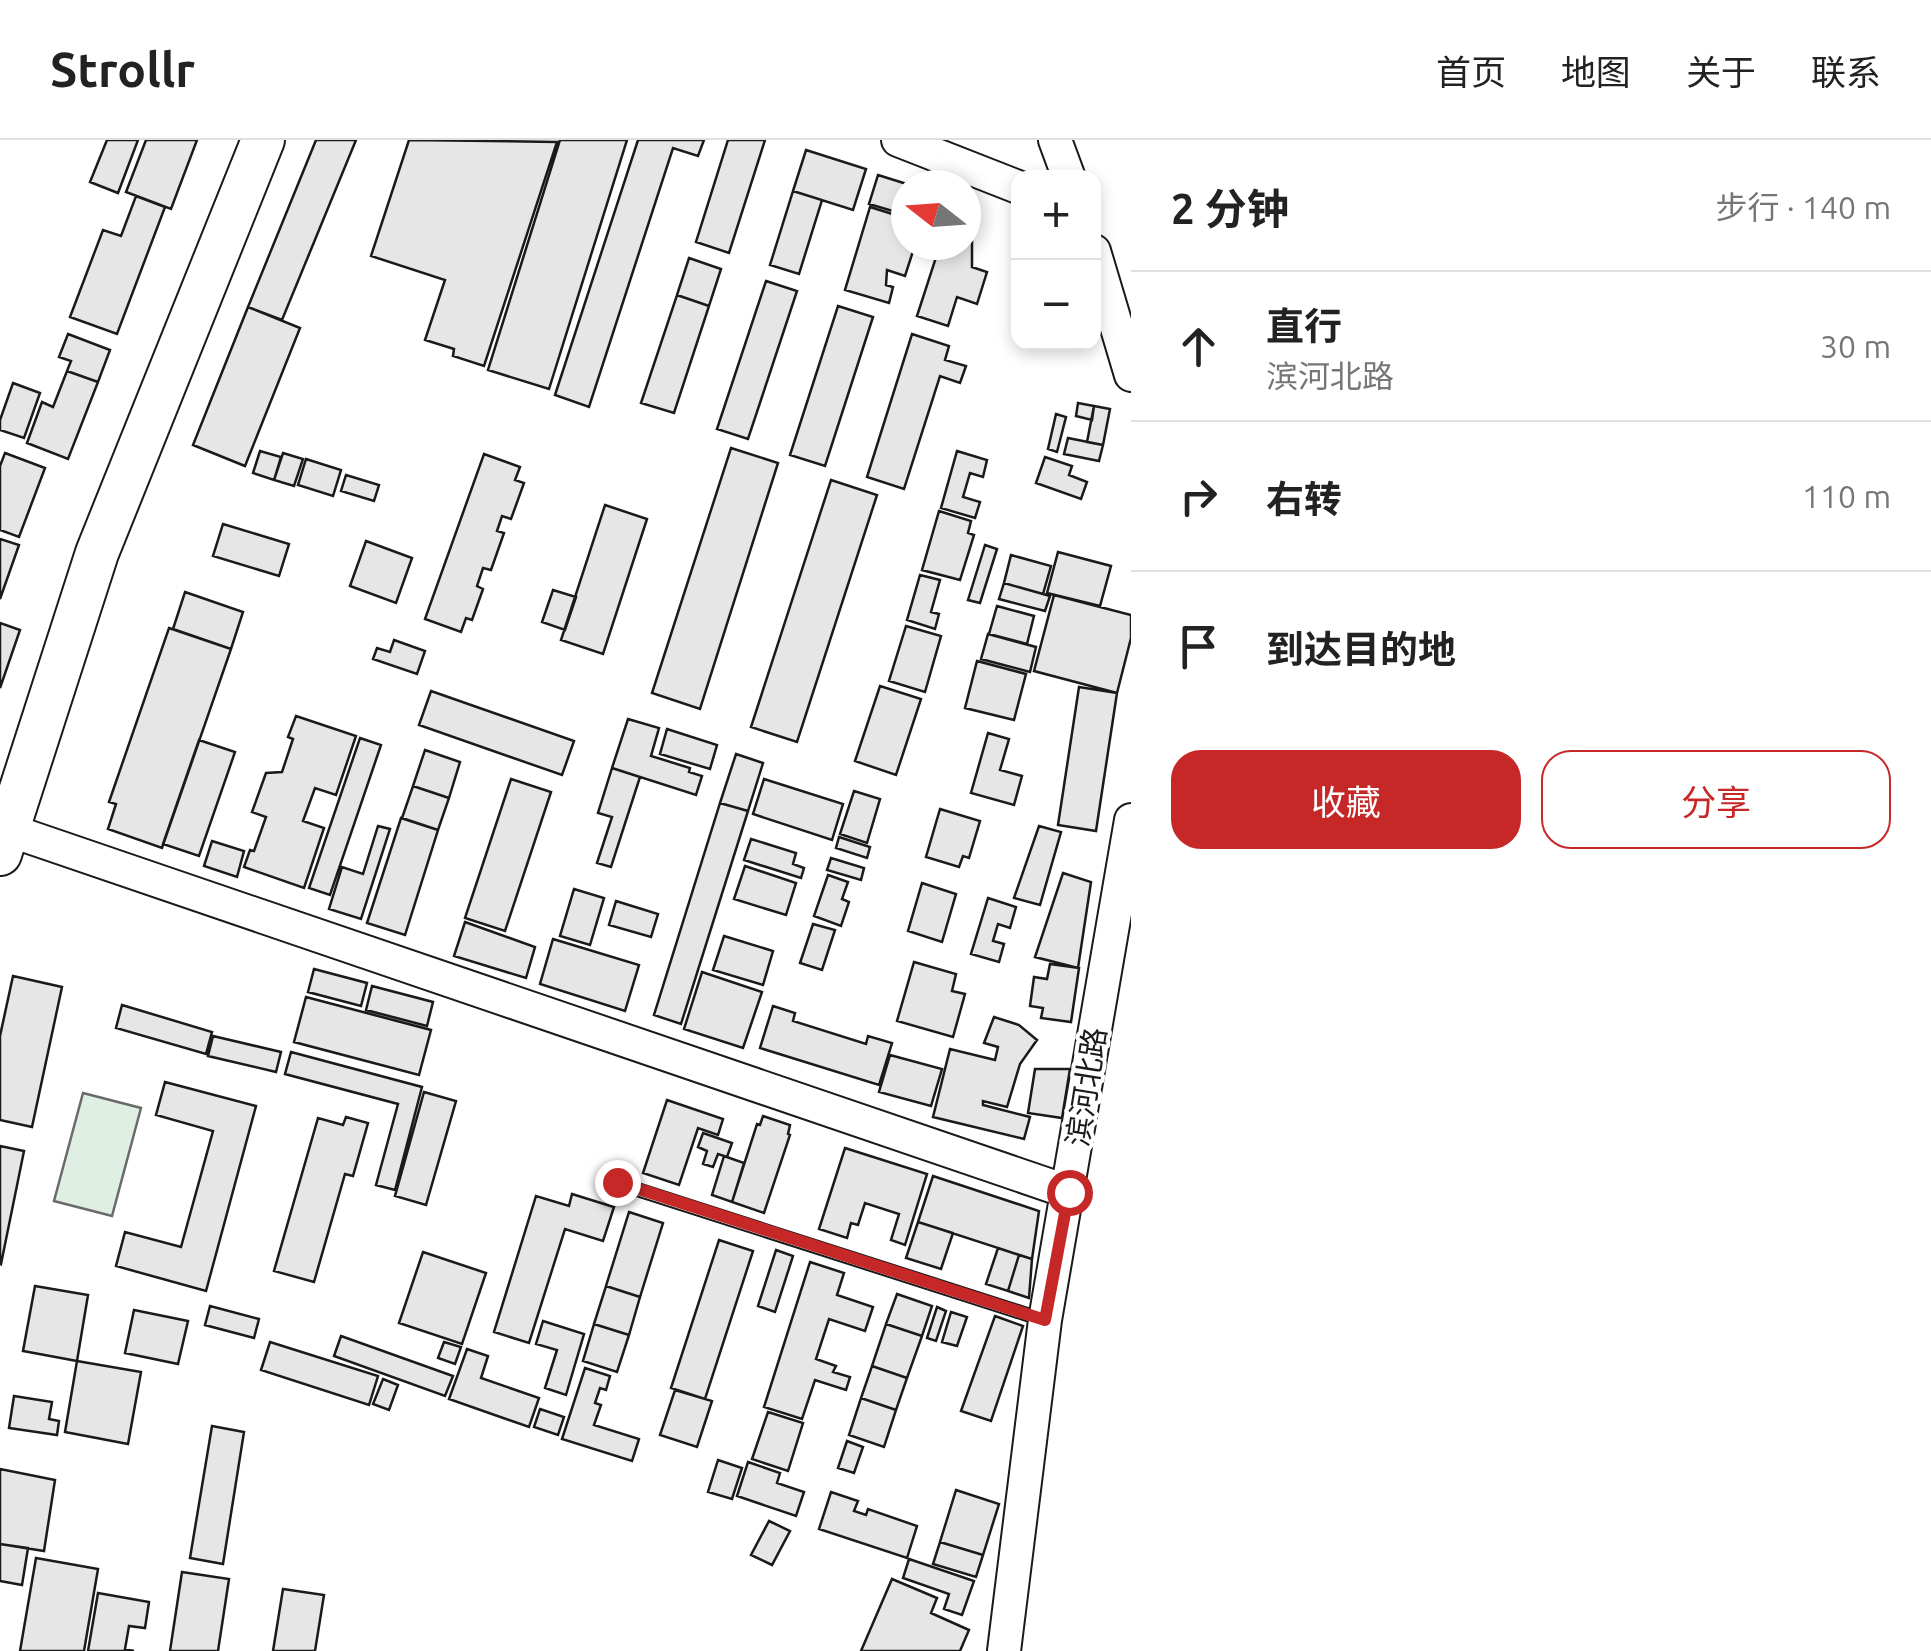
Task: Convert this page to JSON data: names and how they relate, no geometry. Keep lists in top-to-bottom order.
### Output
{
  "streets": {
    "street": ["滨河北路"]
  },
  "north": "left",
  "page": {
    "header": "Strollr",
    "nav": [
      "首页",
      "地图",
      "关于",
      "联系"
    ],
    "heading": ["2 分钟", "步行 · 140 m"],
    "map_buttons": ["+", "−"],
    "list": [
      ["直行", "滨河北路", "30 m"],
      ["右转", "110 m"],
      "到达目的地"
    ],
    "buttons": ["收藏", "分享"]
  }
}
